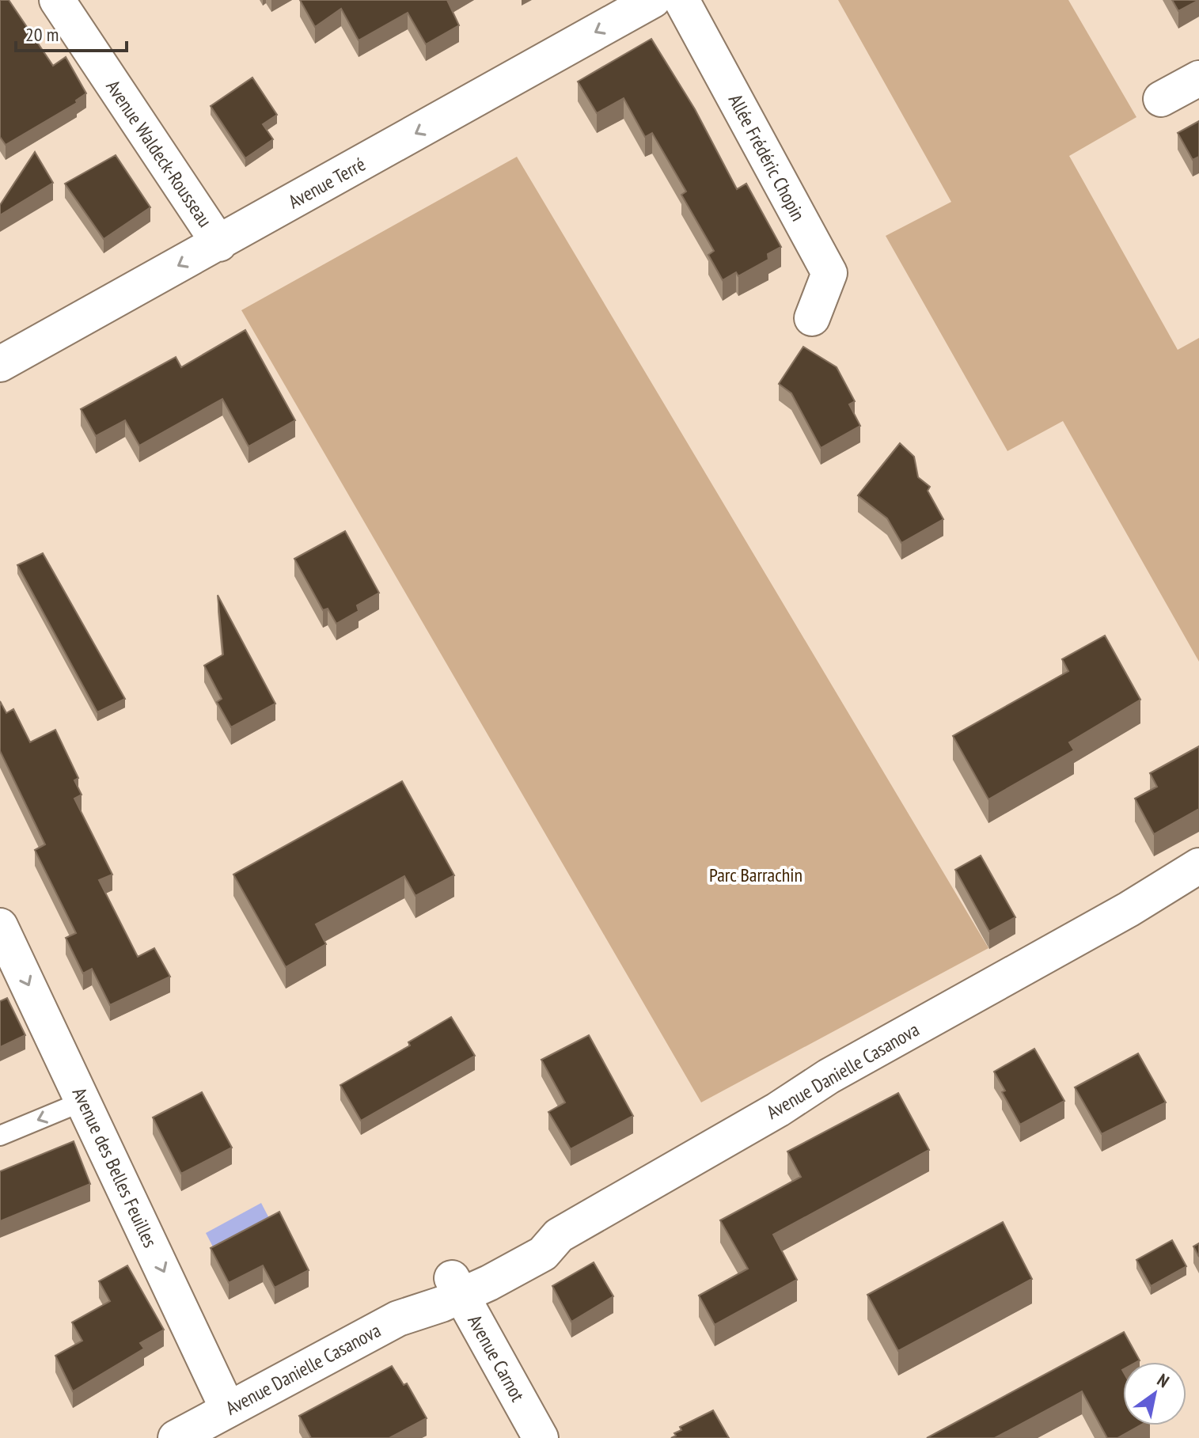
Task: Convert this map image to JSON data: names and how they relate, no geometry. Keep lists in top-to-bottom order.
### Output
{
  "streets": {
    "street": [
      "Avenue Waldeck-Rousseau",
      "Allée Frédéric Chopin",
      "Avenue Terré",
      "Avenue Danielle Casanova",
      "Avenue des Belles Feuilles",
      "Avenue Carnot"
    ]
  },
  "crossings": [
    ["Avenue Waldeck-Rousseau", "Avenue Terré"],
    ["Avenue Danielle Casanova", "Avenue des Belles Feuilles"],
    ["Avenue Danielle Casanova", "Avenue Carnot"]
  ],
  "one_way": ["Avenue Terré", "Avenue des Belles Feuilles"],
  "parks": ["Parc Barrachin"],
  "scale_bar": "20 m",
  "north": "top right"
}
